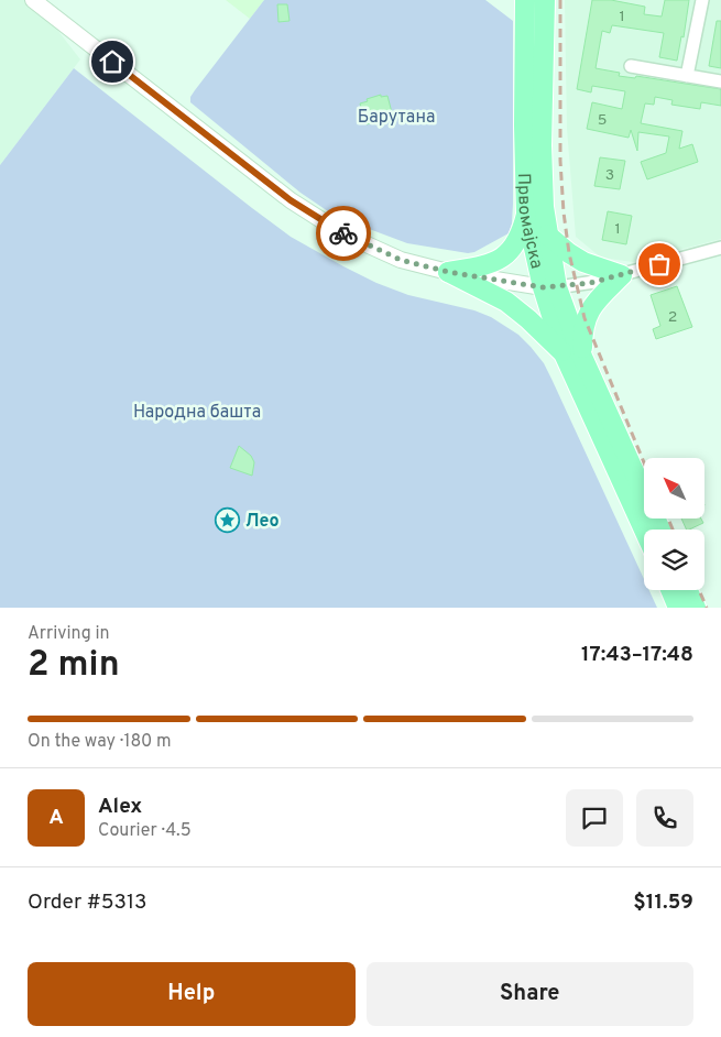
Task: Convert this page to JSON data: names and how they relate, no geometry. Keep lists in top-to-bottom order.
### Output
{
  "streets": {
    "main road": ["Првомајска"]
  },
  "parks": ["Барутана", "Народна башта"],
  "places": {
    "place": ["Лео"]
  },
  "house_numbers": [
    "1",
    "5",
    "3",
    "1",
    "2"
  ],
  "north": "top left",
  "page": {
    "heading": ["2 min", "Arriving in", "17:43–17:48"],
    "panel": [
      "Alex",
      "Courier · 4.5",
      "Order #5313",
      "$11.59"
    ],
    "bar": "On the way · 180 m",
    "round": "A",
    "buttons": ["Help", "Share"]
  }
}
